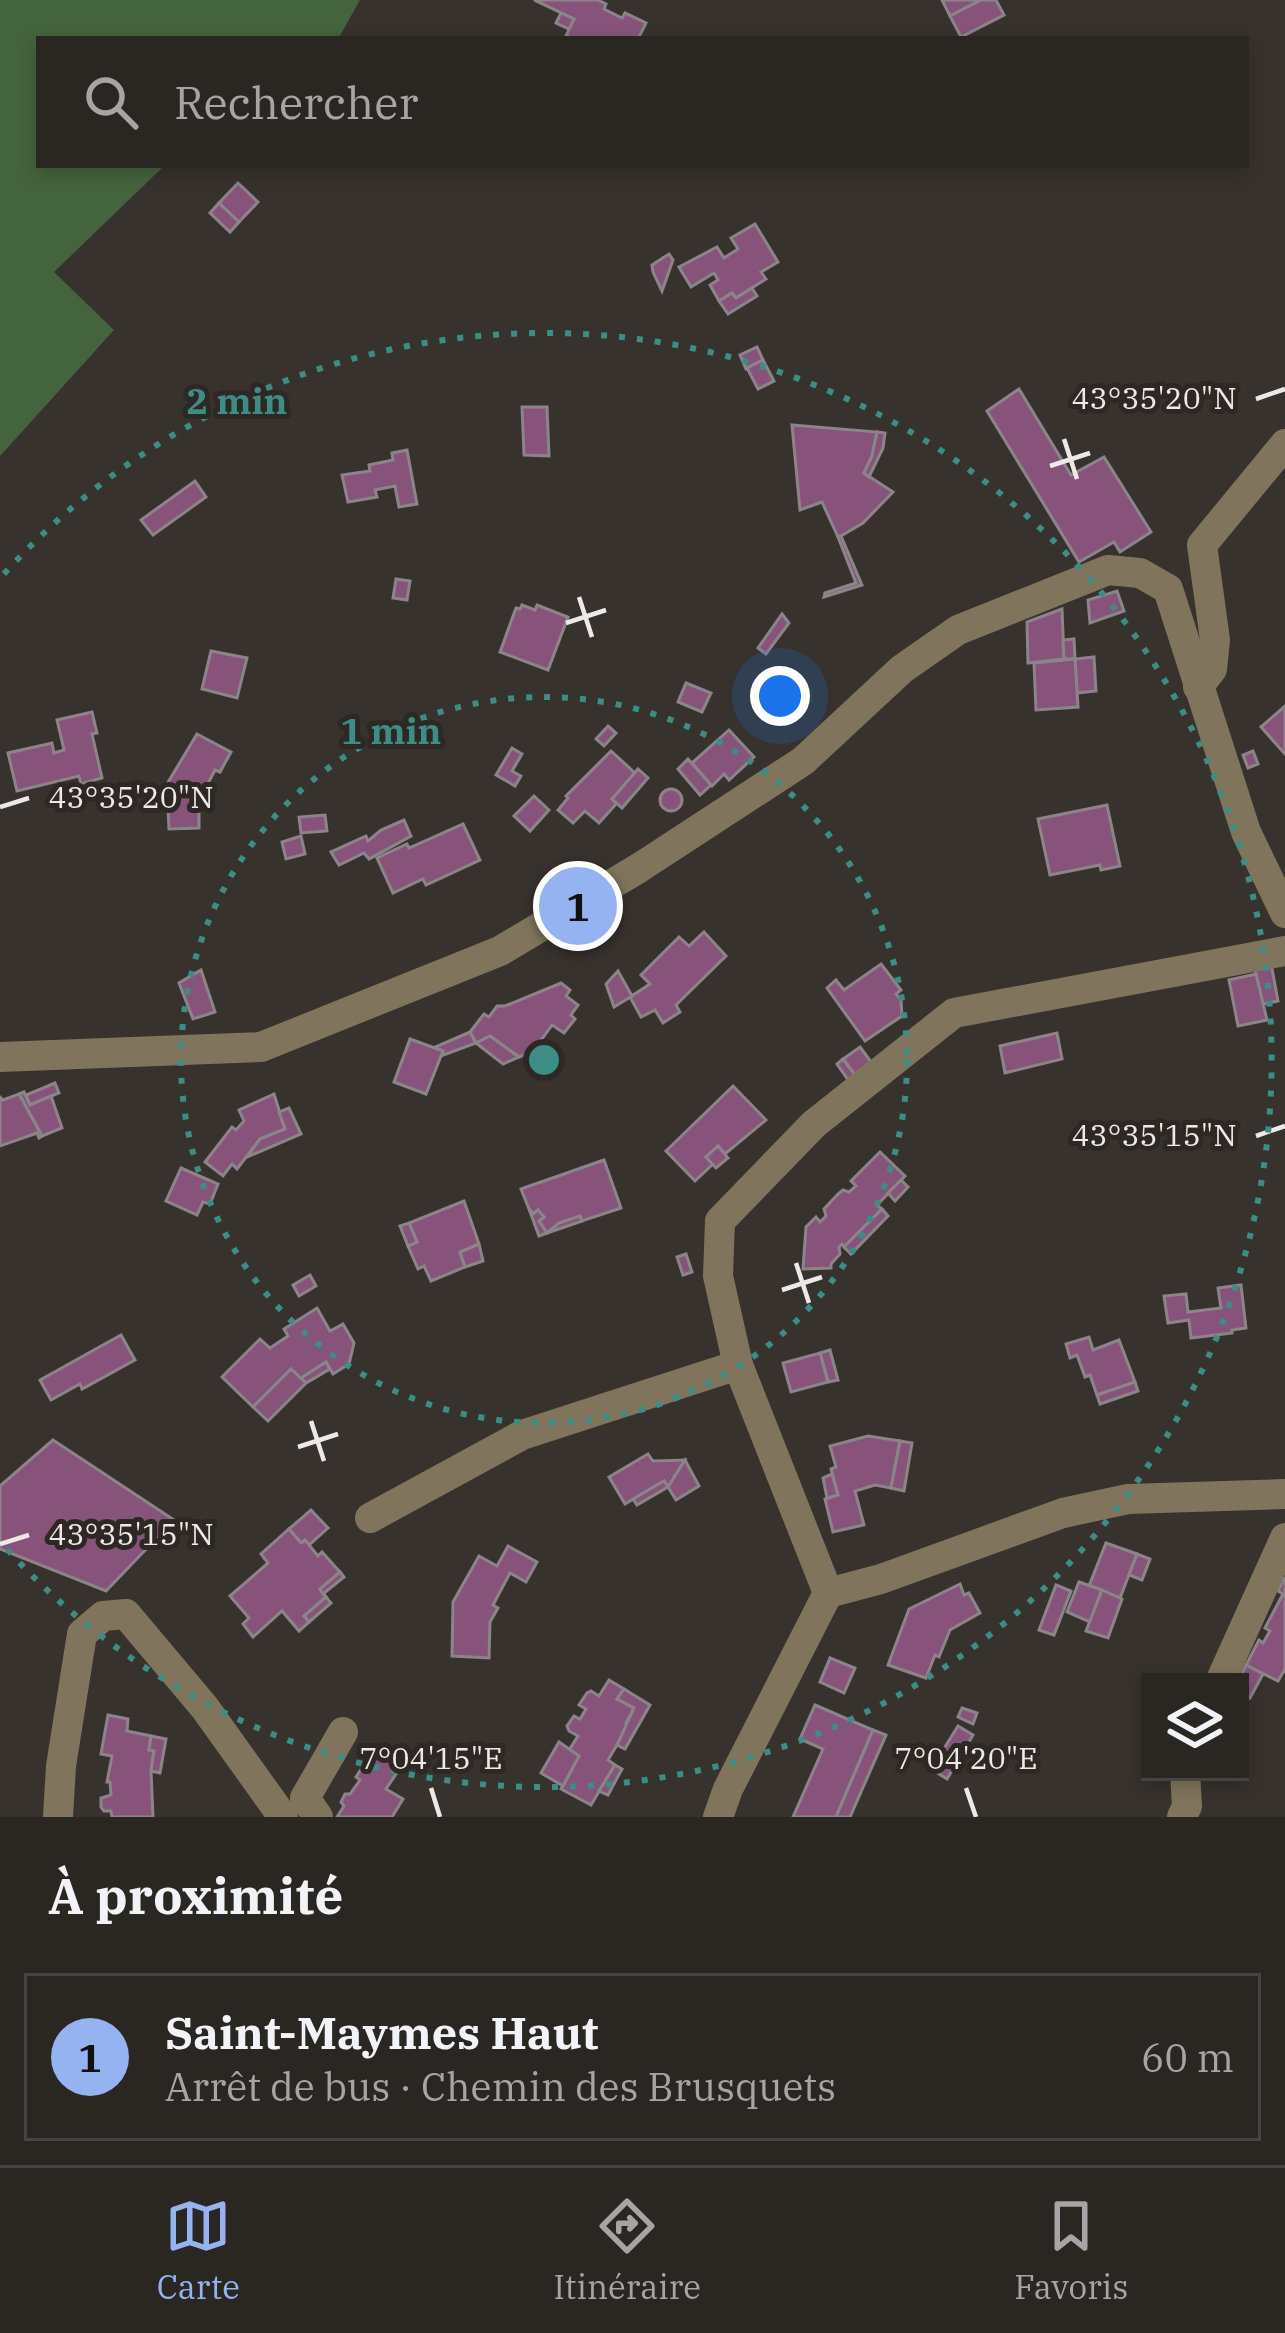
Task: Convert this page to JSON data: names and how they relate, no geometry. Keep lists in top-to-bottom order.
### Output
{
  "page": {
    "search": "Rechercher",
    "pins": "1",
    "heading": "À proximité",
    "list": [
      {
        "mark": "1",
        "name": "Saint-Maymes Haut",
        "note": "Arrêt de bus · Chemin des Brusquets",
        "value": "60 m"
      }
    ],
    "nav": ["Carte", "Itinéraire", "Favoris"]
  },
  "coordinates": [
    "43°35'20\"N",
    "43°35'15\"N",
    "7°04'15\"E",
    "7°04'20\"E"
  ],
  "rings": ["2 min", "1 min"]
}
